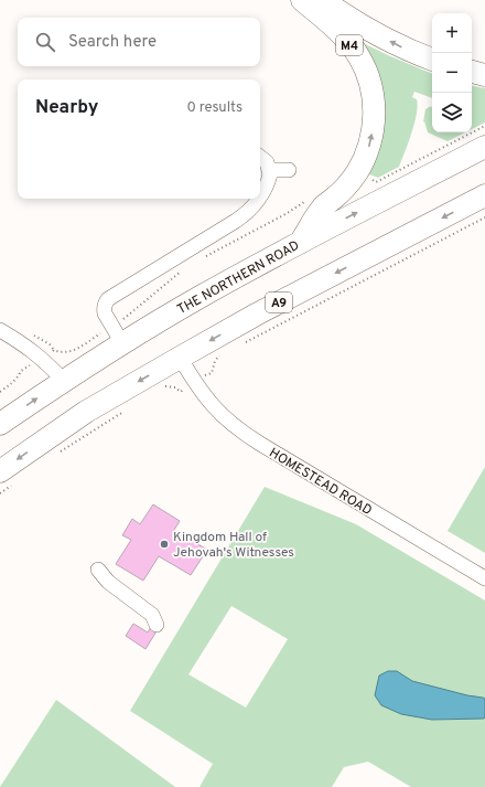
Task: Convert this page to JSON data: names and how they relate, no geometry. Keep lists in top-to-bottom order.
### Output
{
  "streets": {
    "highway": ["M4", "THE NORTHERN ROAD", "A9"],
    "street": ["HOMESTEAD ROAD"]
  },
  "crossings": [
    ["M4", "THE NORTHERN ROAD"],
    ["A9", "HOMESTEAD ROAD"]
  ],
  "places": ["Kingdom Hall of Jehovah's Witnesses"],
  "page": {
    "map_buttons": ["+", "−"],
    "search": "Search here",
    "heading": ["Nearby", "0 results"]
  }
}
